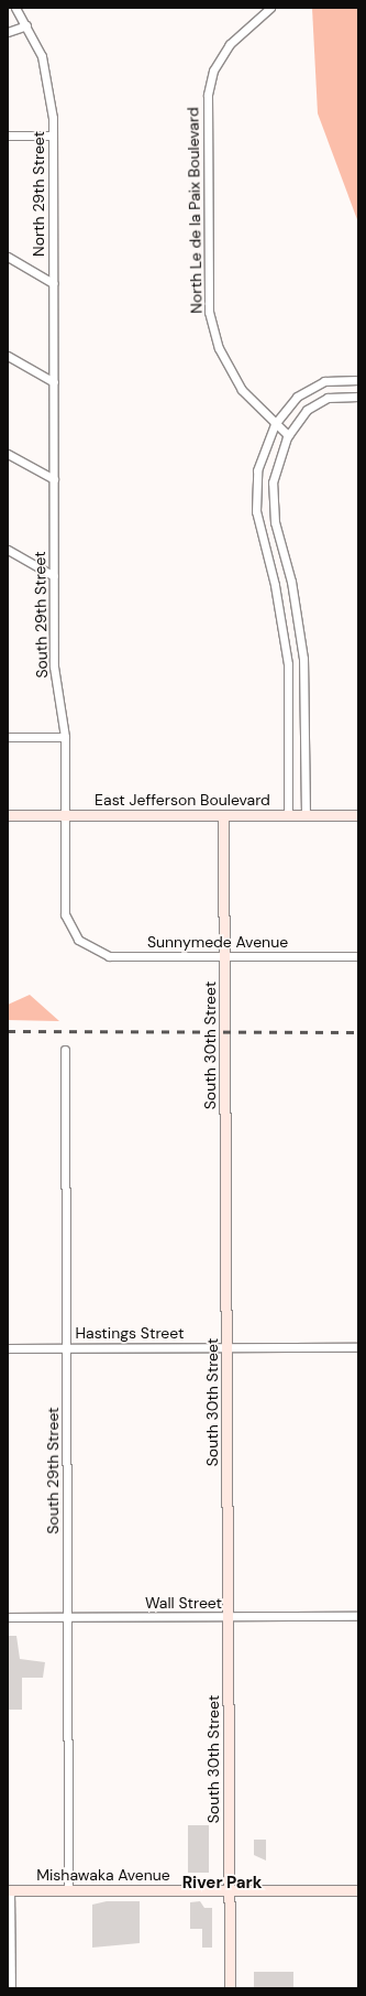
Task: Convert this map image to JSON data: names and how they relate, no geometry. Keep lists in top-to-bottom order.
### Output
{
  "streets": {
    "street": [
      "North 29th Street",
      "North Le de la Paix Boulevard",
      "South 29th Street",
      "East Jefferson Boulevard",
      "Sunnymede Avenue",
      "South 30th Street",
      "Hastings Street",
      "Wall Street",
      "Mishawaka Avenue"
    ]
  },
  "crossings": [
    ["North 29th Street", "South 29th Street"],
    ["South 29th Street", "East Jefferson Boulevard"],
    ["South 29th Street", "Sunnymede Avenue"],
    ["South 29th Street", "Hastings Street"],
    ["South 29th Street", "Wall Street"],
    ["South 29th Street", "Mishawaka Avenue"],
    ["East Jefferson Boulevard", "South 30th Street"],
    ["Sunnymede Avenue", "South 30th Street"],
    ["South 30th Street", "Hastings Street"],
    ["South 30th Street", "Wall Street"],
    ["South 30th Street", "Mishawaka Avenue"]
  ],
  "districts": ["River Park"]
}
